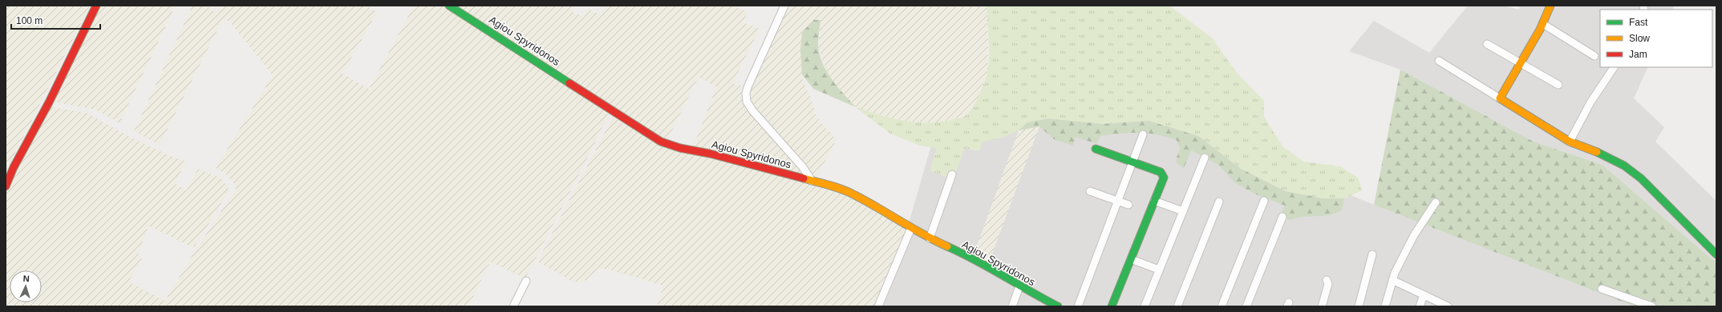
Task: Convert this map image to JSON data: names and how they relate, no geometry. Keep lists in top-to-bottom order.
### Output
{
  "streets": {
    "street": ["Agiou Spyridonos"]
  },
  "legend": ["Fast", "Slow", "Jam"],
  "scale_bar": "100 m",
  "north": "top"
}
